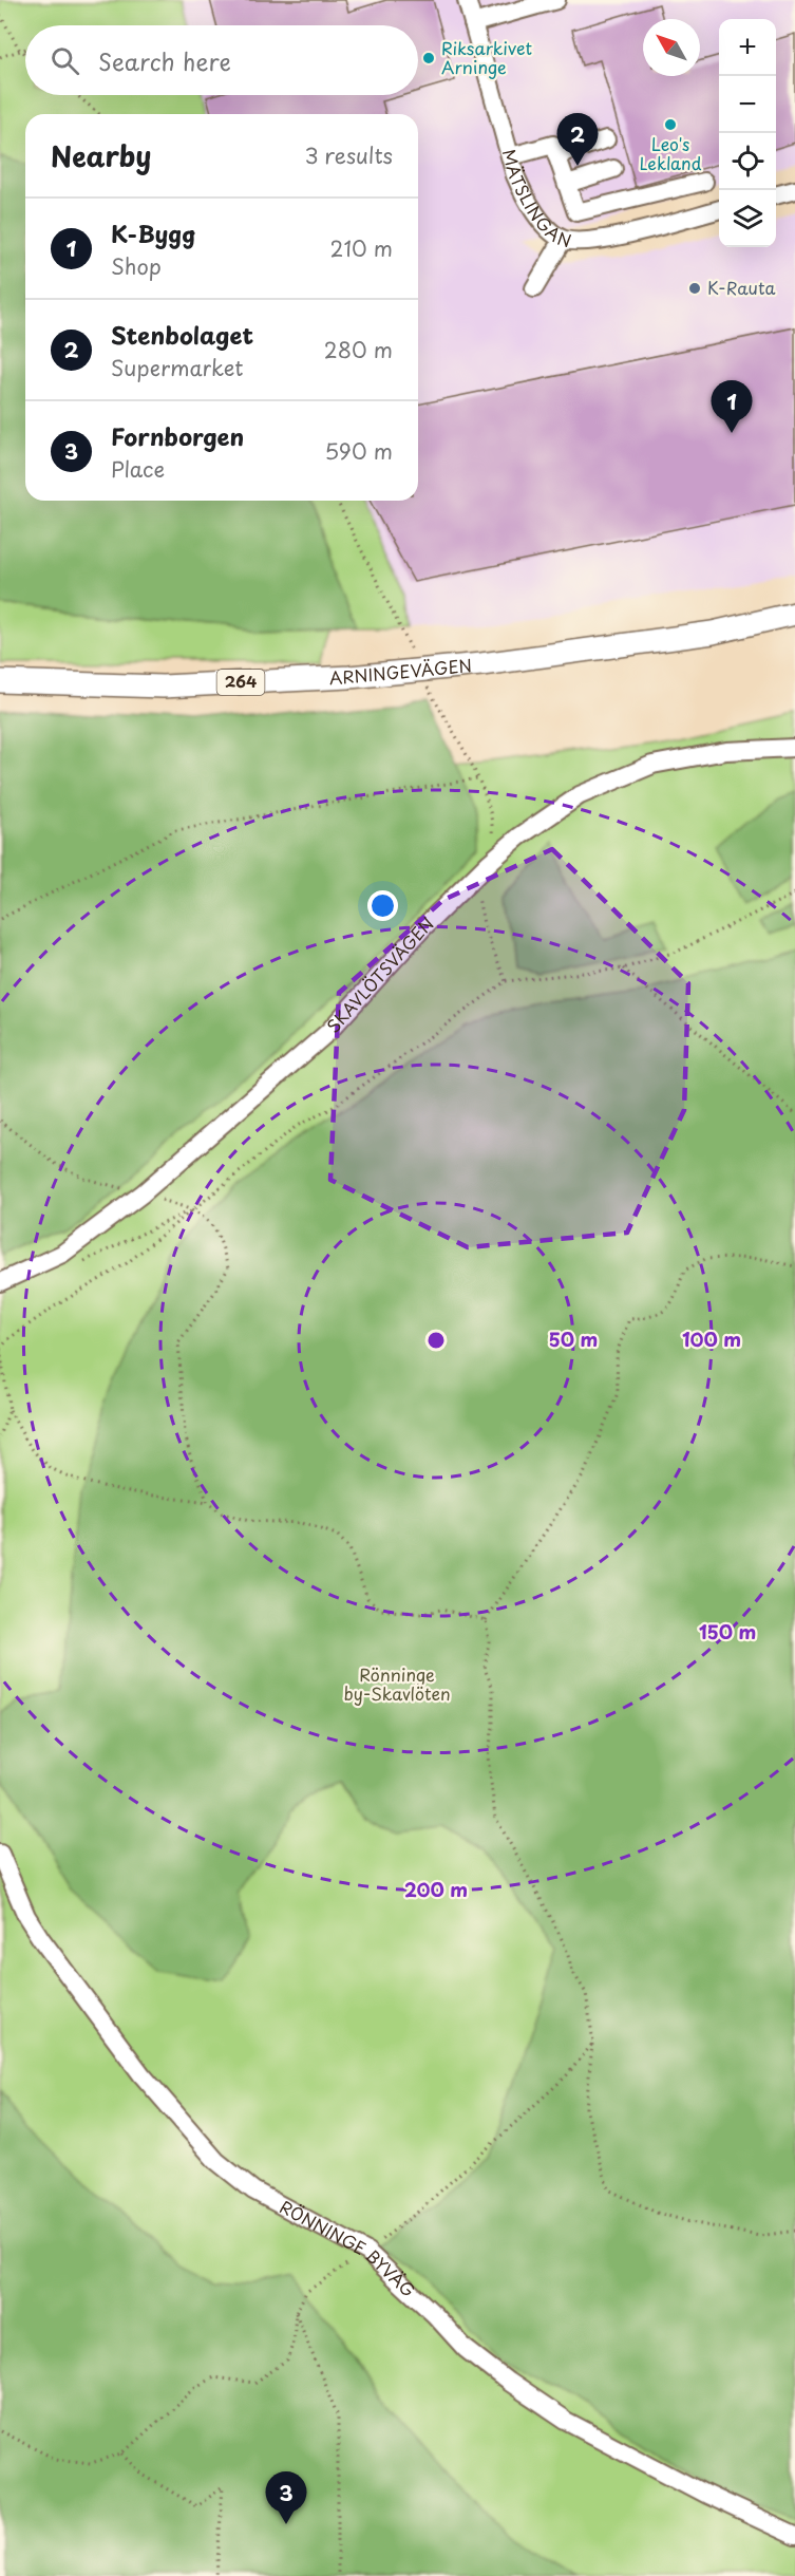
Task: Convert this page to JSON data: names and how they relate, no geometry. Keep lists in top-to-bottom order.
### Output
{
  "streets": {
    "main road": ["ARNINGEVÄGEN", "264"],
    "street": ["MÄTSLINGAN", "SKAVLÖTSVÄGEN", "RÖNNINGE BYVÄG"]
  },
  "parks": ["Rönninge by-Skavlöten"],
  "places": ["Riksarkivet Arninge", "Leo's Lekland", "K-Rauta"],
  "north": "top left",
  "page": {
    "map_buttons": ["+", "−"],
    "search": "Search here",
    "pins": ["2", "1", "3"],
    "heading": ["Nearby", "3 results"],
    "list": [
      {
        "mark": "1",
        "name": "K-Bygg",
        "note": "Shop",
        "value": "210 m"
      },
      {
        "mark": "2",
        "name": "Stenbolaget",
        "note": "Supermarket",
        "value": "280 m"
      },
      {
        "mark": "3",
        "name": "Fornborgen",
        "note": "Place",
        "value": "590 m"
      }
    ]
  },
  "rings": [
    "50 m",
    "100 m",
    "150 m",
    "200 m"
  ]
}
